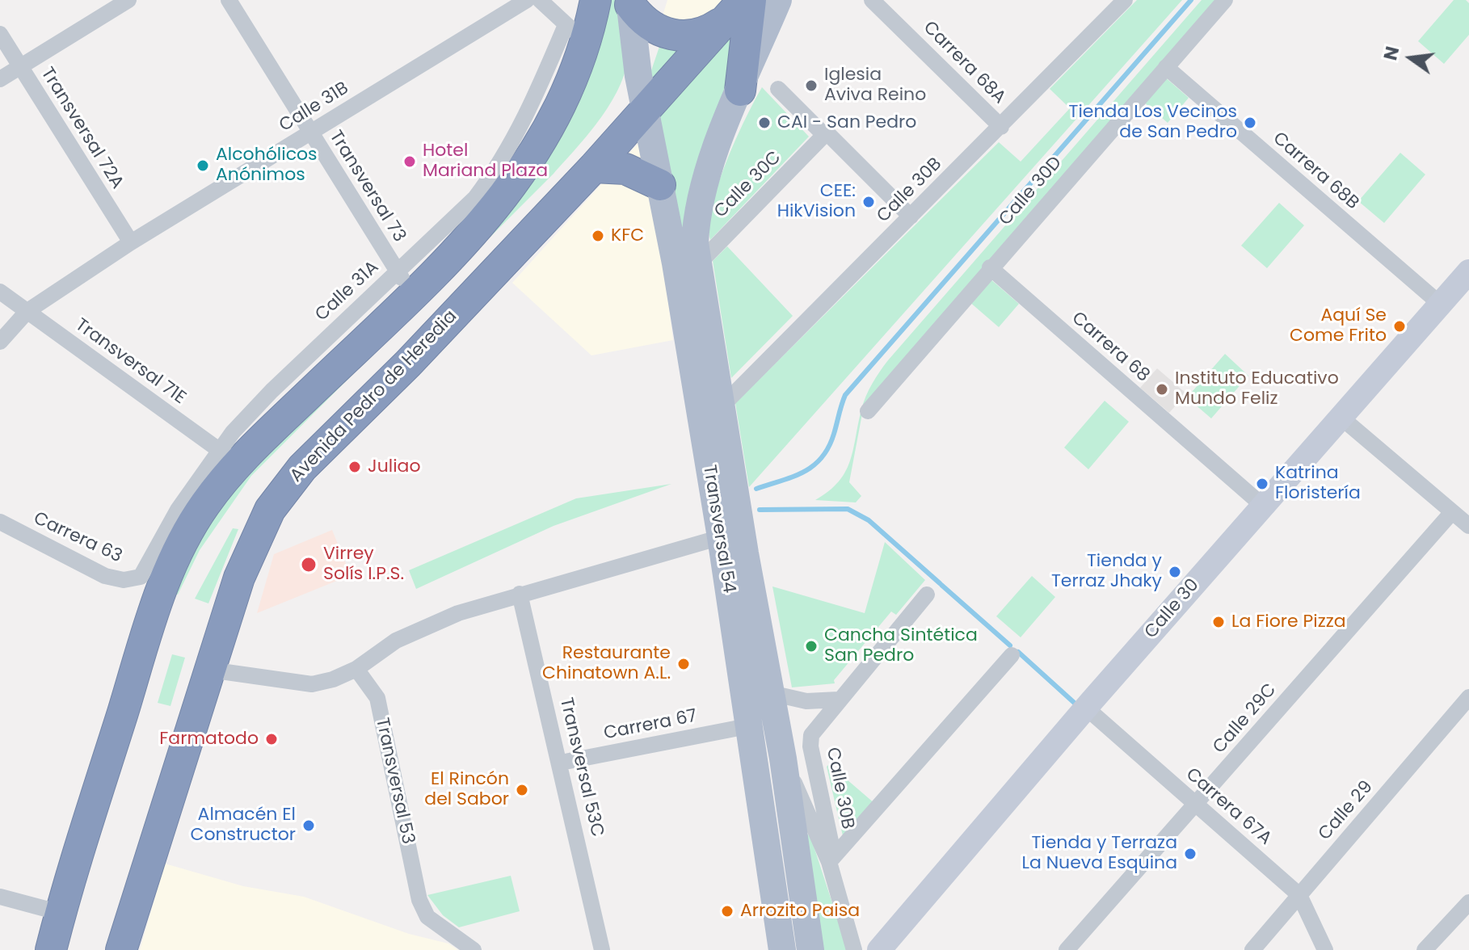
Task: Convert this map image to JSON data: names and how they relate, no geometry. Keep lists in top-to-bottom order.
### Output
{
  "streets": {
    "highway": ["Avenida Pedro de Heredia"],
    "main road": ["Transversal 54"],
    "street": [
      "Carrera 68A",
      "Calle 31B",
      "Transversal 72A",
      "Carrera 68B",
      "Calle 30C",
      "Transversal 73",
      "Calle 30B",
      "Calle 30D",
      "Carrera 68",
      "Transversal 71E",
      "Carrera 63",
      "Calle 30",
      "Calle 29C",
      "Carrera 67",
      "Transversal 53C",
      "Transversal 53",
      "Carrera 67A",
      "Calle 29"
    ]
  },
  "crossings": [
    ["Carrera 68A", "Calle 30B"],
    ["Calle 31B", "Transversal 72A"],
    ["Calle 31B", "Transversal 73"],
    ["Calle 31B", "Transversal 71E"],
    ["Carrera 68B", "Calle 30D"],
    ["Carrera 68B", "Calle 30"],
    ["Calle 30C", "Transversal 54"],
    ["Calle 30B", "Transversal 54"],
    ["Calle 30D", "Carrera 68"],
    ["Carrera 68", "Calle 30"],
    ["Avenida Pedro de Heredia", "Transversal 54"],
    ["Transversal 54", "Carrera 67"],
    ["Calle 30", "Carrera 67A"],
    ["Calle 29C", "Carrera 67A"],
    ["Carrera 67", "Transversal 53C"],
    ["Carrera 67A", "Calle 29"]
  ],
  "places": [
    "Iglesia Aviva Reino",
    "CAI - San Pedro",
    "Tienda Los Vecinos de San Pedro",
    "Hotel Mariand Plaza",
    "Alcohólicos Anónimos",
    "CEE: HikVision",
    "KFC",
    "Aquí Se Come Frito",
    "Instituto Educativo Mundo Feliz",
    "Juliao",
    "Katrina Floristería",
    "Virrey Solís I.P.S.",
    "Tienda y Terraz Jhaky",
    "La Fiore Pizza",
    "Cancha Sintética San Pedro",
    "Restaurante Chinatown A.L.",
    "Farmatodo",
    "El Rincón del Sabor",
    "Almacén El Constructor",
    "Tienda y Terraza La Nueva Esquina",
    "Arrozito Paisa"
  ],
  "north": "left"
}
